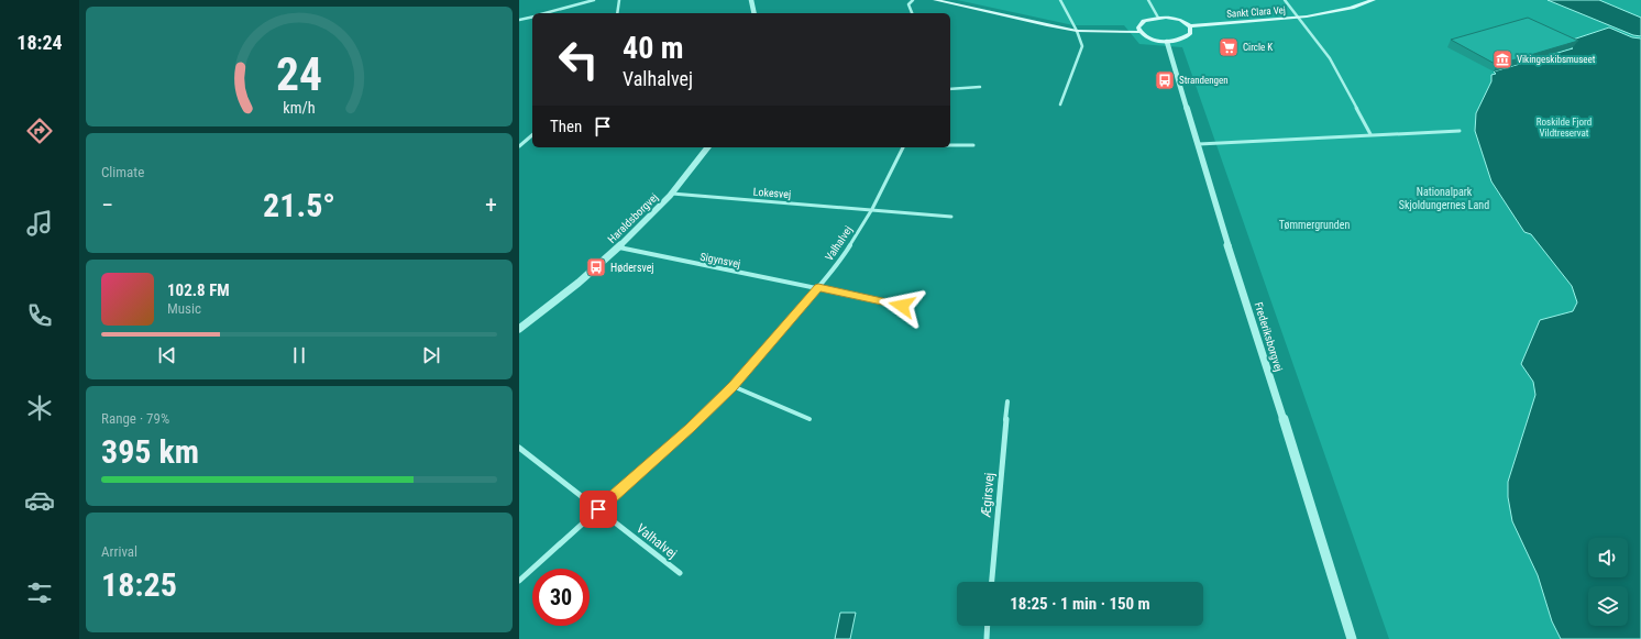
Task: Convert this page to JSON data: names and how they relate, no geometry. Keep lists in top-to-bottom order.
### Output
{
  "streets": {
    "main road": ["Sankt Clara Vej"],
    "street": [
      "Lokesvej",
      "Haraldsborgvej",
      "Valhalvej",
      "Sigynsvej",
      "Frederiksborgvej",
      "Ægirsvej"
    ]
  },
  "crossings": [
    ["Lokesvej", "Haraldsborgvej"],
    ["Lokesvej", "Valhalvej"],
    ["Haraldsborgvej", "Sigynsvej"],
    ["Valhalvej", "Sigynsvej"]
  ],
  "parks": ["Roskilde Fjord Vildtreservat", "Nationalpark Skjoldungernes Land", "Tømmergrunden"],
  "places": {
    "supermarket": ["Circle K"],
    "museum": ["Vikingeskibsmuseet"],
    "bus stop": ["Strandengen", "Hødersvej"]
  },
  "page": {
    "tabs": "18:24",
    "turn": ["40 m", "Valhalvej"],
    "then": "Then",
    "tile": [
      "Climate",
      ["Range · 79%", "395 km"],
      ["Arrival", "18:25"]
    ],
    "heat": ["−", "21.5°", "+"],
    "song": ["102.8 FM", "Music"],
    "limit": "30",
    "trip": "18:25 · 1 min · 150 m",
    "gauge": ["24", "km/h"]
  }
}
